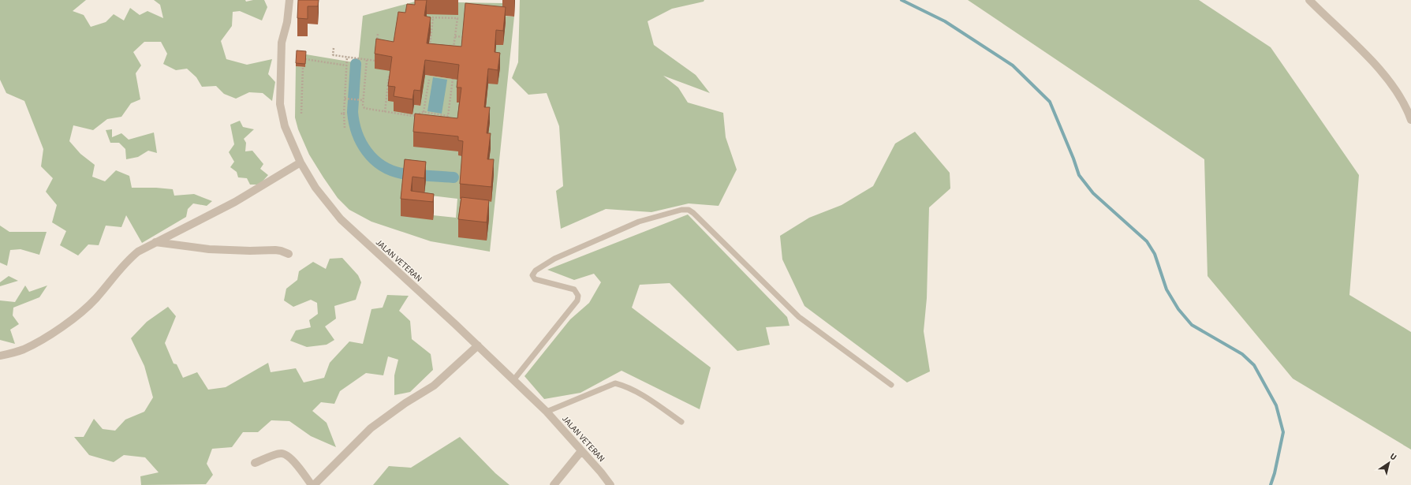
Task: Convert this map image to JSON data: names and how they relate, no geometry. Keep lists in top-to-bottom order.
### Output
{
  "streets": {
    "street": ["JALAN VETERAN"]
  },
  "north": "top right"
}
